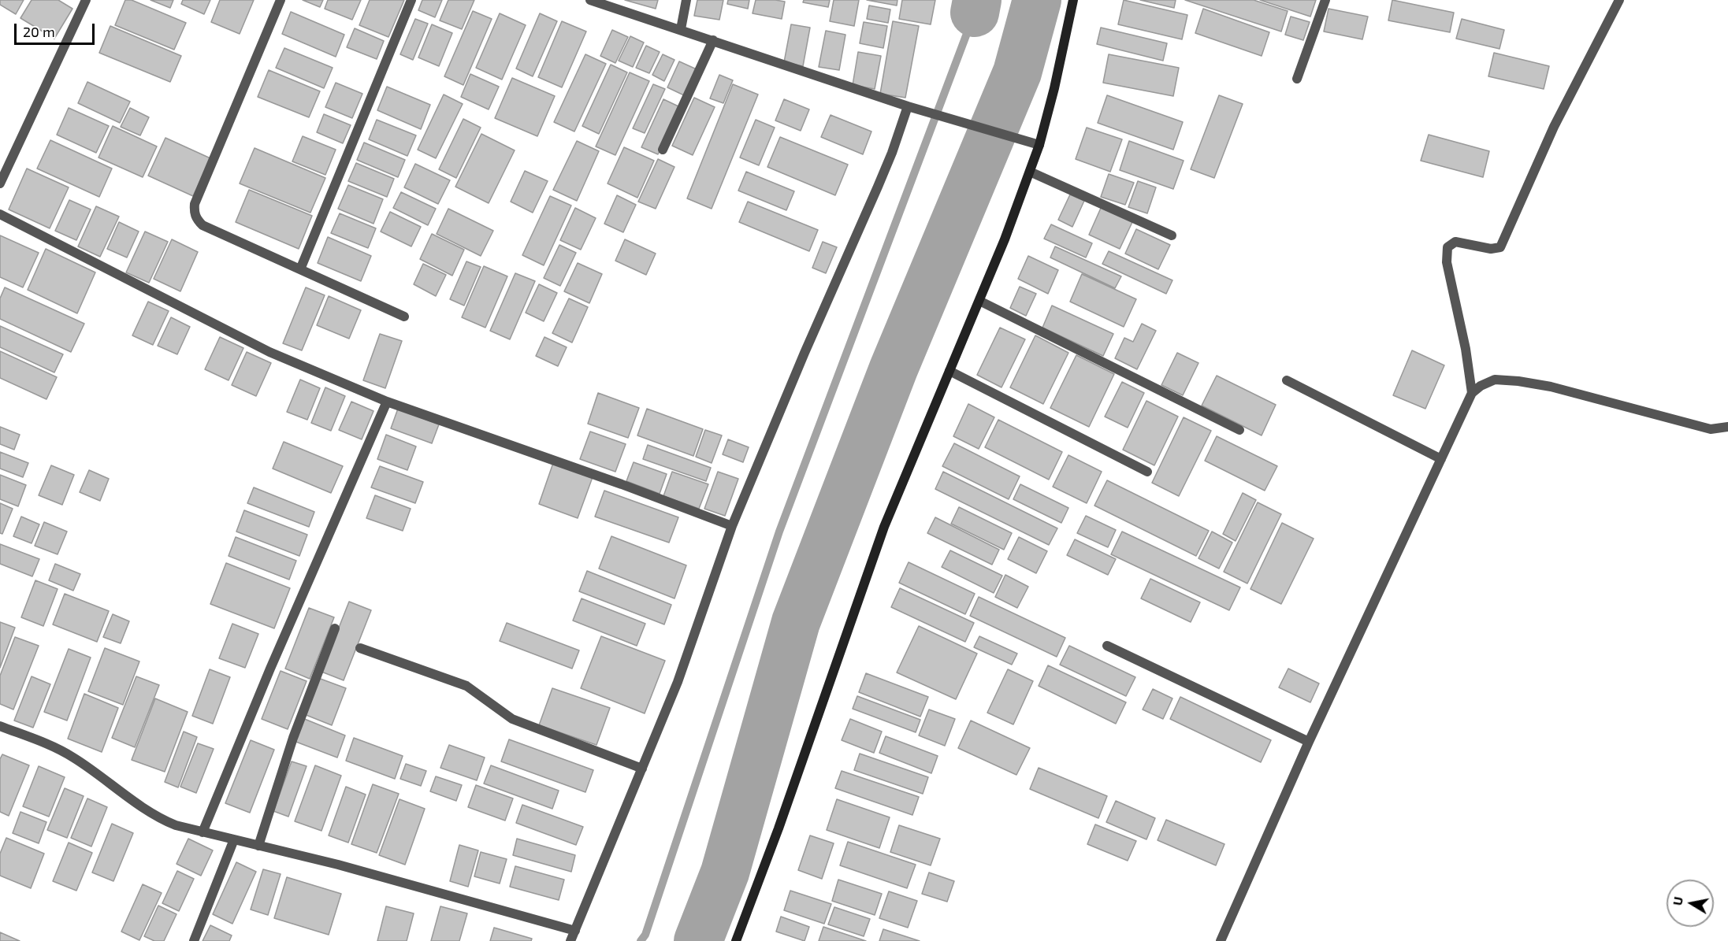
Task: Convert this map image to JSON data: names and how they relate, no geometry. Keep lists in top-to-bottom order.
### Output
{
  "scale_bar": "20 m",
  "north": "left"
}
